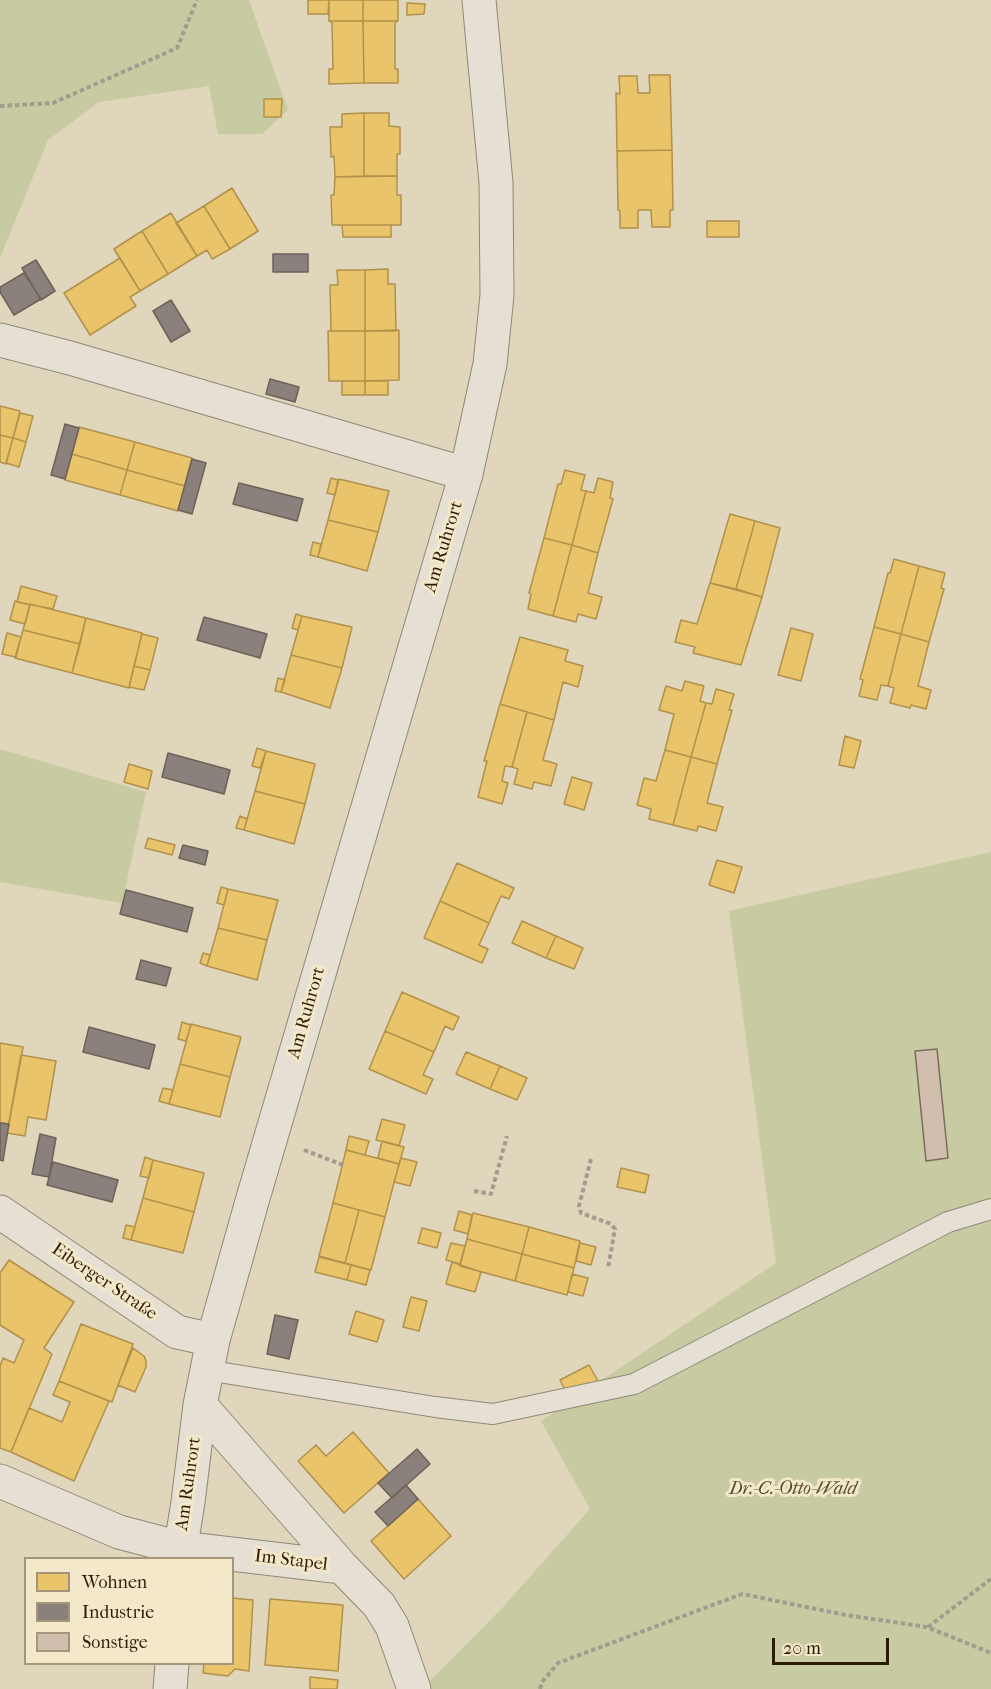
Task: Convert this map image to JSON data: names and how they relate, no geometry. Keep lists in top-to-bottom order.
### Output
{
  "streets": {
    "street": ["Am Ruhrort", "Eiberger Straße", "Im Stapel"]
  },
  "crossings": [
    ["Am Ruhrort", "Eiberger Straße"],
    ["Am Ruhrort", "Im Stapel"]
  ],
  "parks": ["Dr.-C.-Otto-Wald"],
  "legend": ["Wohnen", "Industrie", "Sonstige"],
  "scale_bar": "20 m"
}
